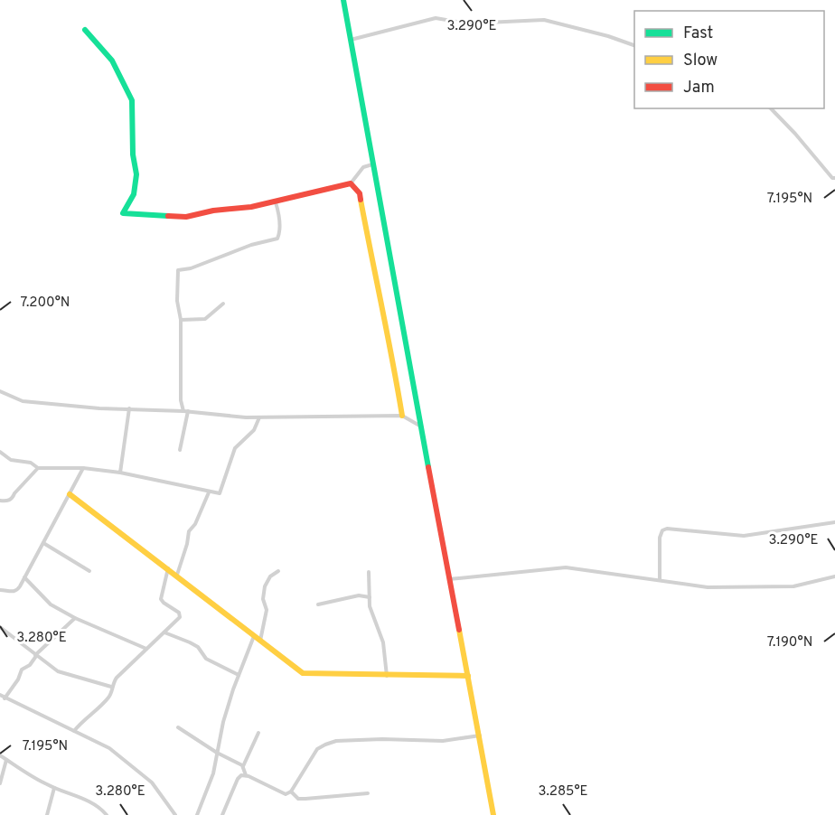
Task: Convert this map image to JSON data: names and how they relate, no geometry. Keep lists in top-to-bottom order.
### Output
{
  "legend": ["Fast", "Slow", "Jam"],
  "coordinates": [
    "3.290°E",
    "7.195°N",
    "7.200°N",
    "3.280°E",
    "7.190°N",
    "3.285°E"
  ]
}
